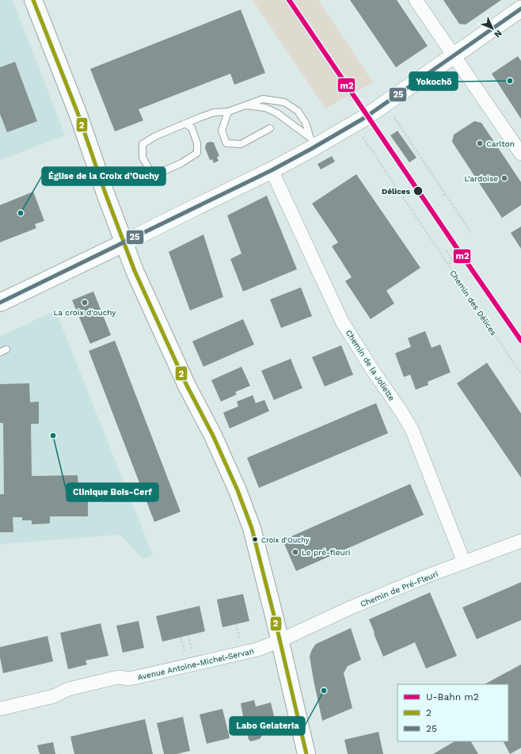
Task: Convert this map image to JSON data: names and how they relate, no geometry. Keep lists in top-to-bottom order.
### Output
{
  "streets": {
    "street": ["Chemin de la Joliette", "Chemin de Pré-Fleuri", "Avenue Antoine-Michel-Servan"],
    "path": ["Chemin des Délices"]
  },
  "crossings": [
    ["Chemin de la Joliette", "Chemin de Pré-Fleuri"],
    ["Chemin de Pré-Fleuri", "Avenue Antoine-Michel-Servan"]
  ],
  "places": [
    "Yokochō",
    "Carlton",
    "L'ardoise",
    "Délices",
    "Église de la Croix d’Ouchy",
    "La croix d'ouchy",
    "Clinique Bois-Cerf",
    "Croix d'Ouchy",
    "Le pré-fleuri",
    "Labo Gelateria"
  ],
  "lines": ["metro line m2", "transit line 2", "transit line 25"],
  "legend": ["U-Bahn m2", "2", "25"],
  "north": "bottom right"
}
